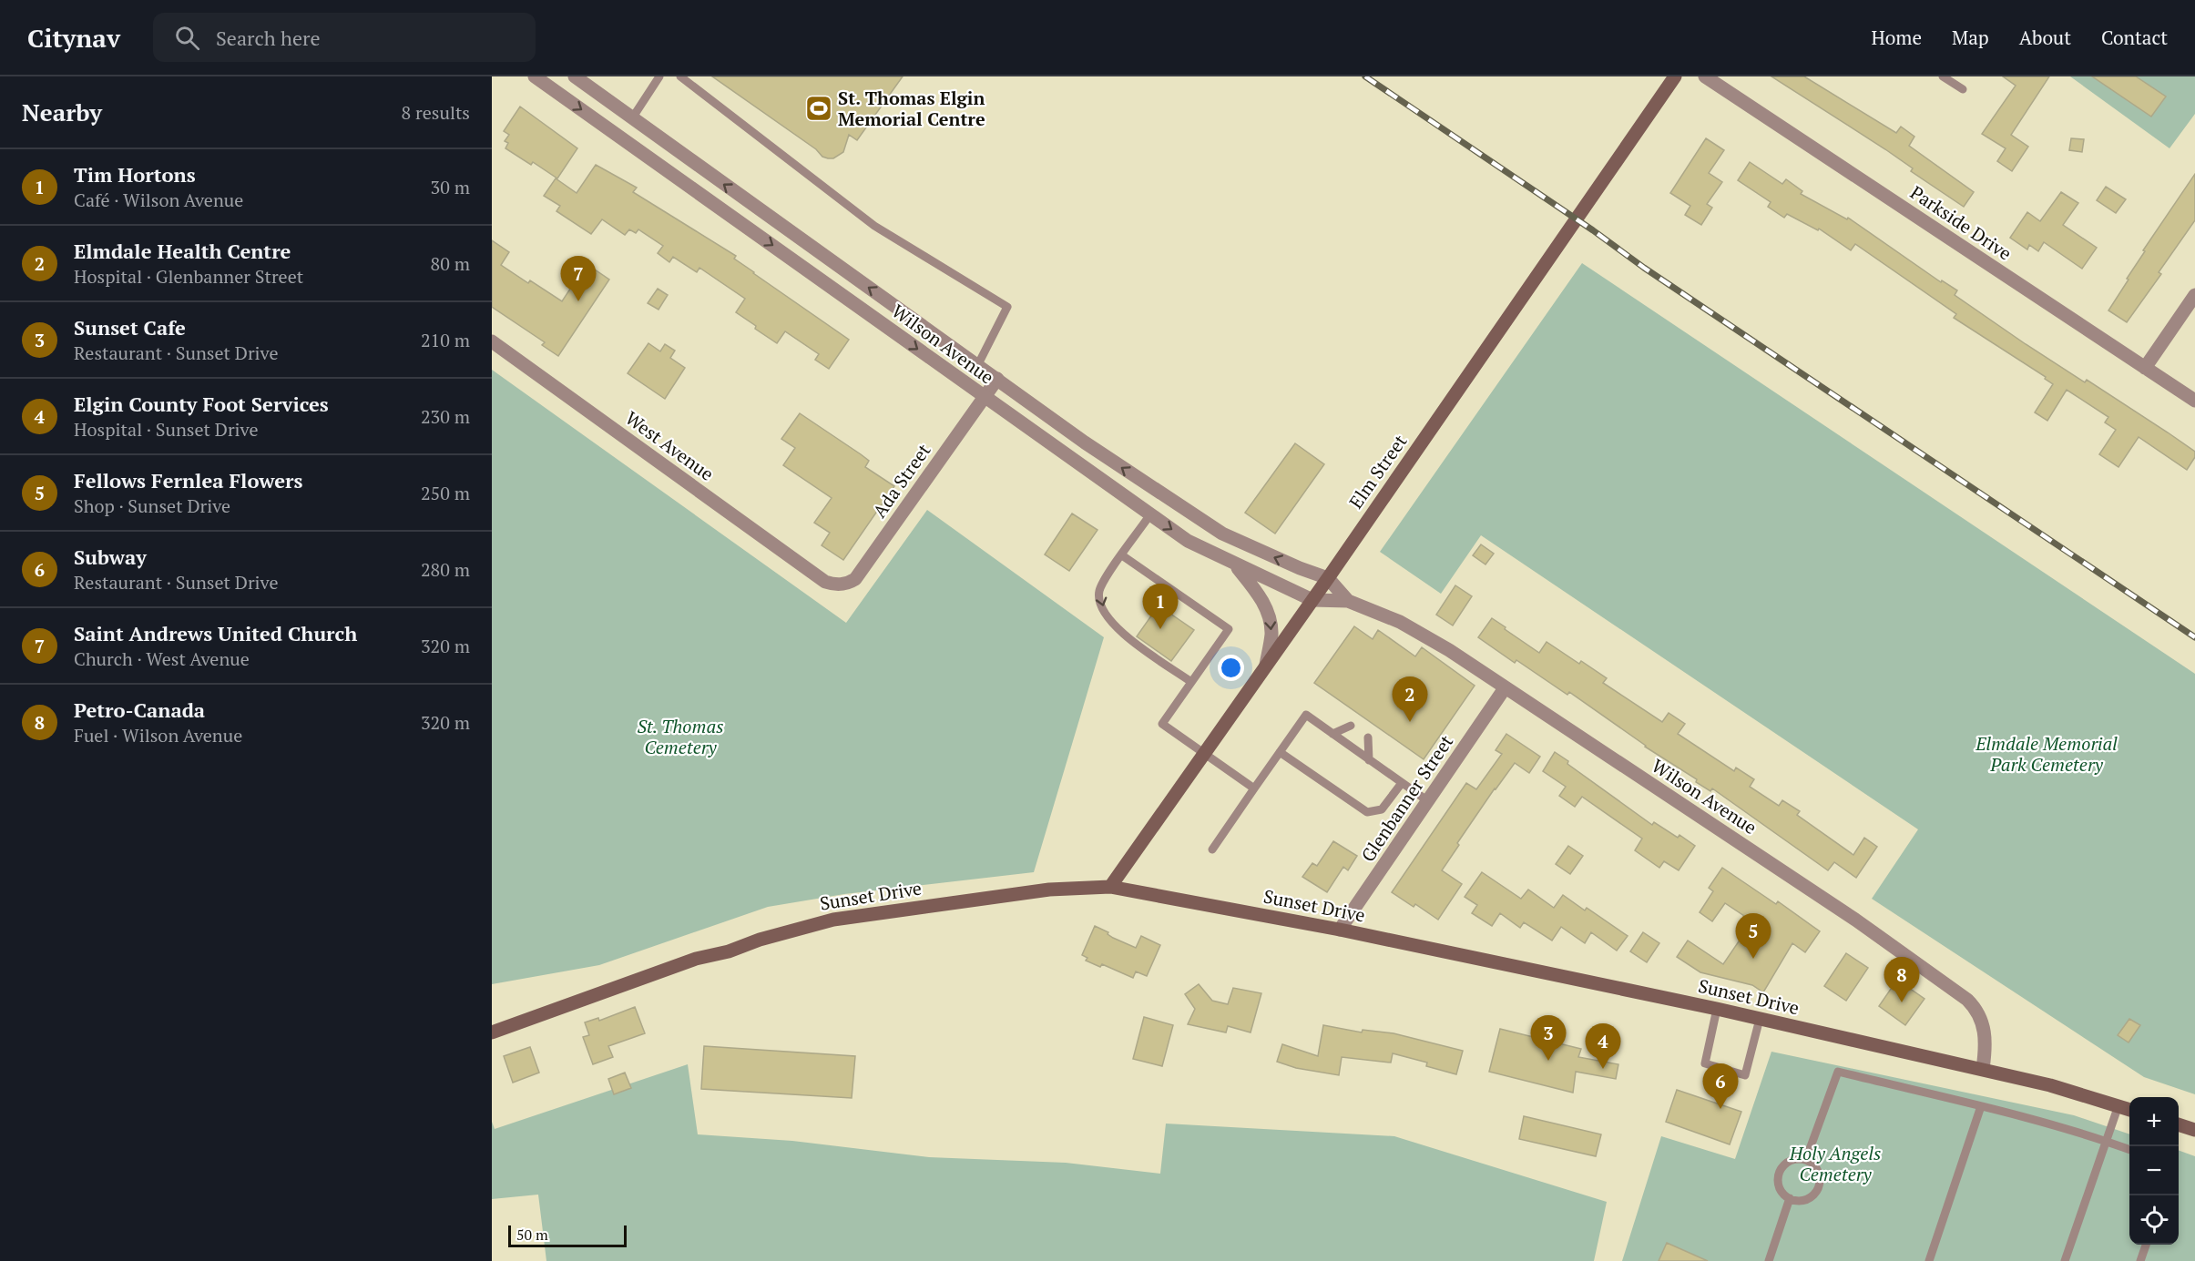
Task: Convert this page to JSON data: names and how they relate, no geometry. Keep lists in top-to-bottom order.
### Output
{
  "streets": {
    "main road": ["Elm Street", "Sunset Drive"],
    "street": [
      "Parkside Drive",
      "Wilson Avenue",
      "West Avenue",
      "Ada Street",
      "Glenbanner Street"
    ]
  },
  "crossings": [
    ["Wilson Avenue", "Elm Street"],
    ["Wilson Avenue", "Ada Street"],
    ["Wilson Avenue", "Glenbanner Street"],
    ["Wilson Avenue", "Sunset Drive"],
    ["West Avenue", "Ada Street"],
    ["Elm Street", "Sunset Drive"],
    ["Glenbanner Street", "Sunset Drive"]
  ],
  "parks": ["St. Thomas Cemetery", "Elmdale Memorial Park Cemetery", "Holy Angels Cemetery"],
  "places": {
    "sports": ["St. Thomas Elgin Memorial Centre"]
  },
  "scale_bar": "50 m",
  "page": {
    "header": "Citynav",
    "search": "Search here",
    "nav": [
      "Home",
      "Map",
      "About",
      "Contact"
    ],
    "heading": ["Nearby", "8 results"],
    "list": [
      {
        "mark": "1",
        "name": "Tim Hortons",
        "note": "Café · Wilson Avenue",
        "value": "30 m"
      },
      {
        "mark": "2",
        "name": "Elmdale Health Centre",
        "note": "Hospital · Glenbanner Street",
        "value": "80 m"
      },
      {
        "mark": "3",
        "name": "Sunset Cafe",
        "note": "Restaurant · Sunset Drive",
        "value": "210 m"
      },
      {
        "mark": "4",
        "name": "Elgin County Foot Services",
        "note": "Hospital · Sunset Drive",
        "value": "230 m"
      },
      {
        "mark": "5",
        "name": "Fellows Fernlea Flowers",
        "note": "Shop · Sunset Drive",
        "value": "250 m"
      },
      {
        "mark": "6",
        "name": "Subway",
        "note": "Restaurant · Sunset Drive",
        "value": "280 m"
      },
      {
        "mark": "7",
        "name": "Saint Andrews United Church",
        "note": "Church · West Avenue",
        "value": "320 m"
      },
      {
        "mark": "8",
        "name": "Petro-Canada",
        "note": "Fuel · Wilson Avenue",
        "value": "320 m"
      }
    ],
    "pins": [
      "7",
      "1",
      "2",
      "5",
      "8",
      "3",
      "4",
      "6"
    ],
    "map_buttons": ["+", "−"],
    "scale": "50 m"
  }
}
